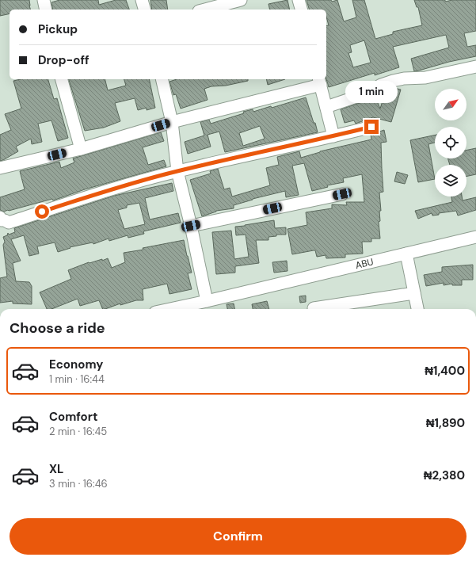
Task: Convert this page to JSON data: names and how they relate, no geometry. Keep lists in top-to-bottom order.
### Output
{
  "streets": {
    "street": ["ABU"]
  },
  "north": "top right",
  "page": {
    "banner": ["Pickup", "Drop-off"],
    "bubble": "1 min",
    "heading": "Choose a ride",
    "list": [
      {
        "name": "Economy",
        "note": "1 min · 16:44",
        "value": "₦1,400"
      },
      {
        "name": "Comfort",
        "note": "2 min · 16:45",
        "value": "₦1,890"
      },
      {
        "name": "XL",
        "note": "3 min · 16:46",
        "value": "₦2,380"
      }
    ],
    "buttons": "Confirm"
  }
}
